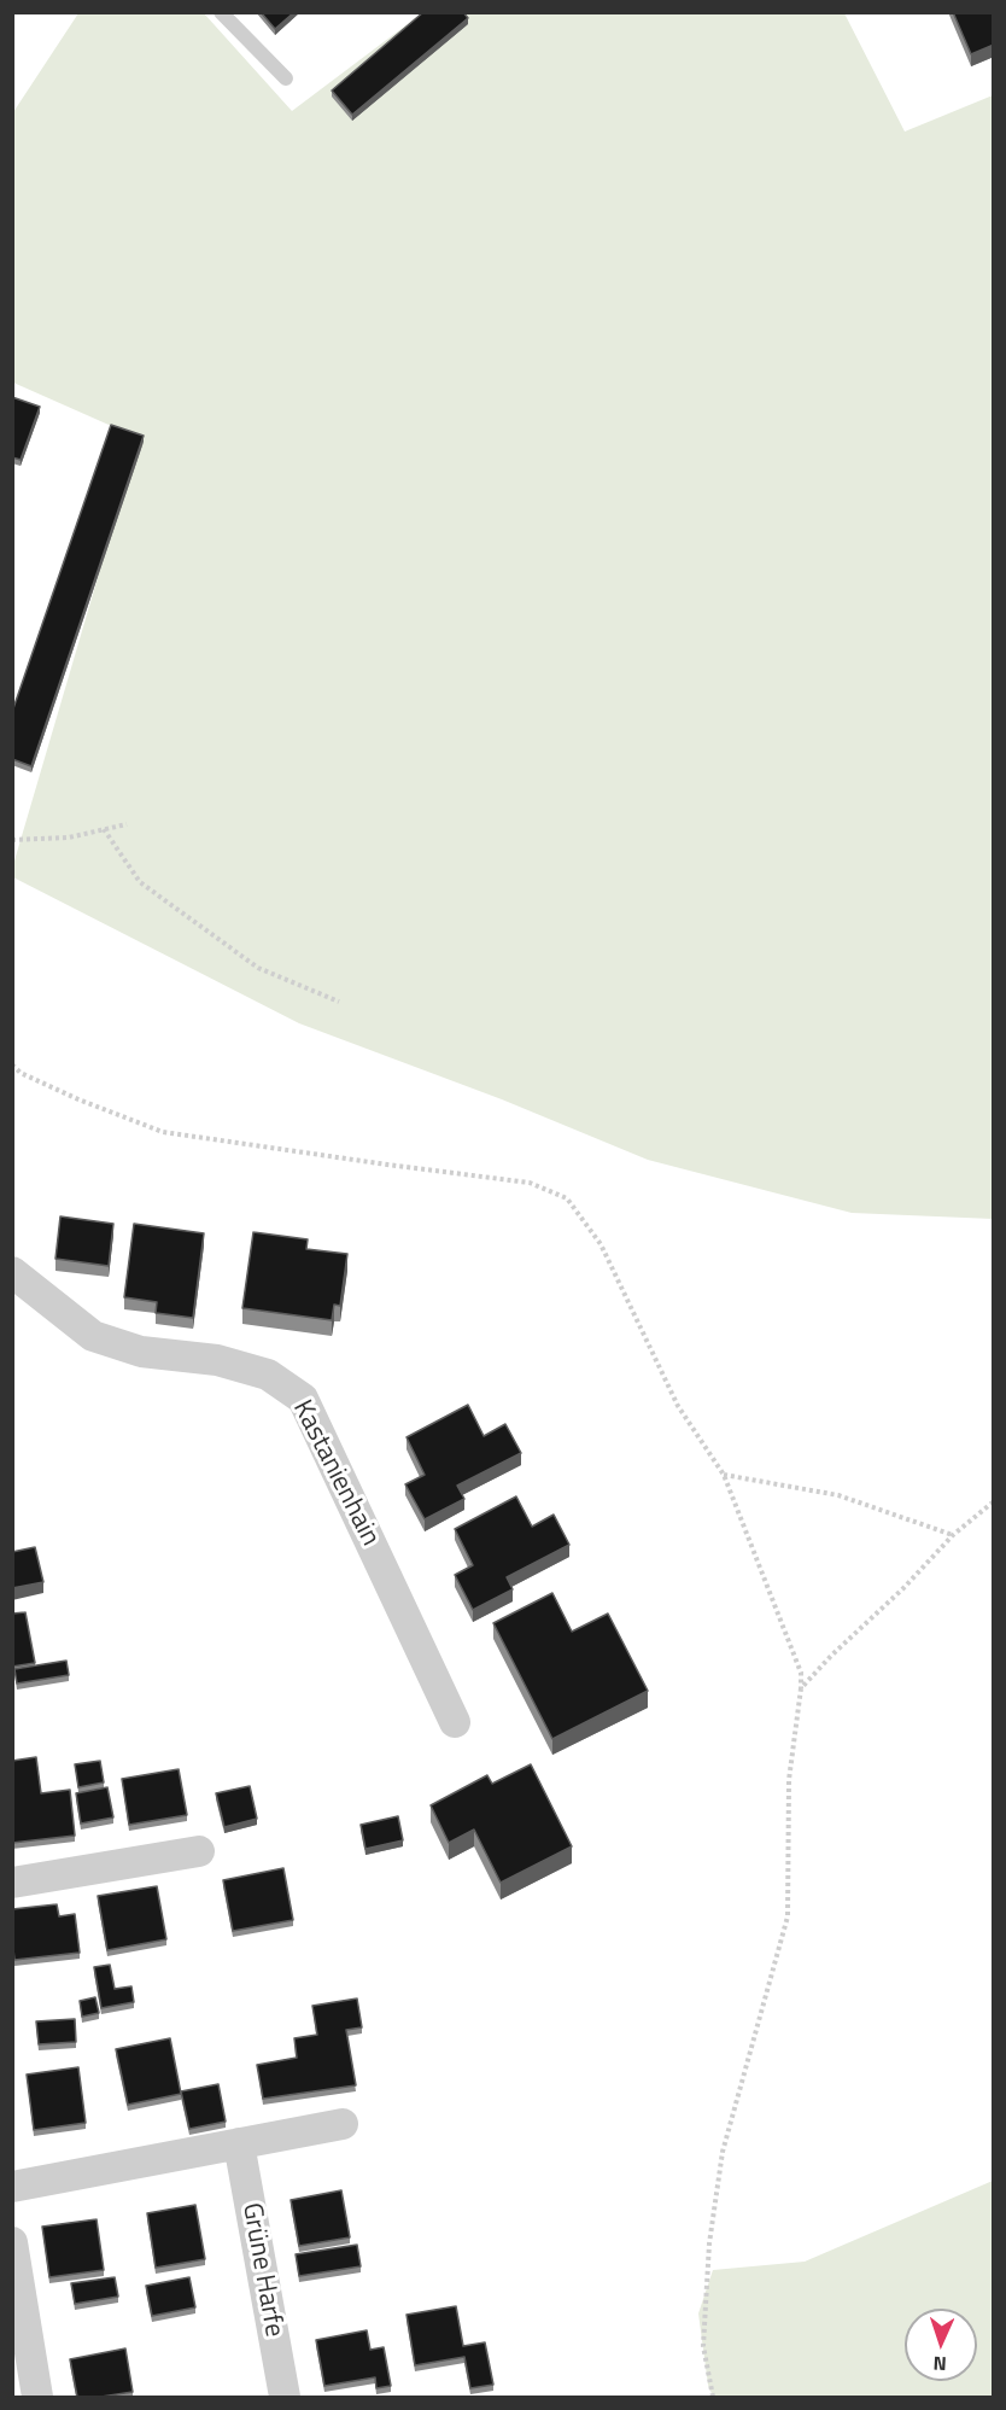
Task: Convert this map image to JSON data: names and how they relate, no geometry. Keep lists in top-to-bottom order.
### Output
{
  "streets": {
    "street": ["Kastanienhain", "Grüne Harfe"]
  },
  "north": "bottom"
}
